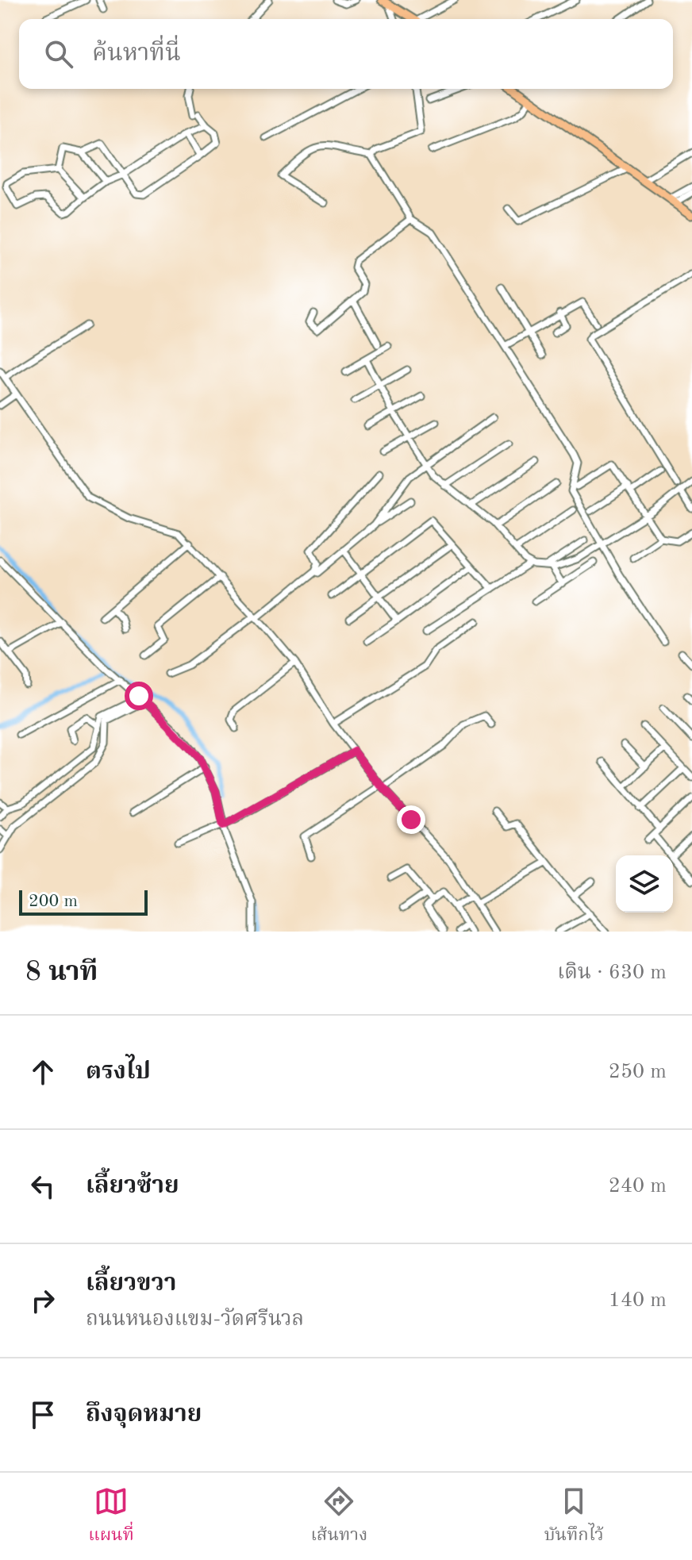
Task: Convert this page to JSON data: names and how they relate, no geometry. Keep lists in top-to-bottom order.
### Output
{
  "scale_bar": "200 m",
  "page": {
    "search": "ค้นหาที่นี่",
    "scale": "200 m",
    "heading": ["8 นาที", "เดิน · 630 m"],
    "list": [
      ["ตรงไป", "250 m"],
      ["เลี้ยวซ้าย", "240 m"],
      ["เลี้ยวขวา", "ถนนหนองแขม-วัดศรีนวล", "140 m"],
      "ถึงจุดหมาย"
    ],
    "nav": ["แผนที่", "เส้นทาง", "บันทึกไว้"]
  }
}
